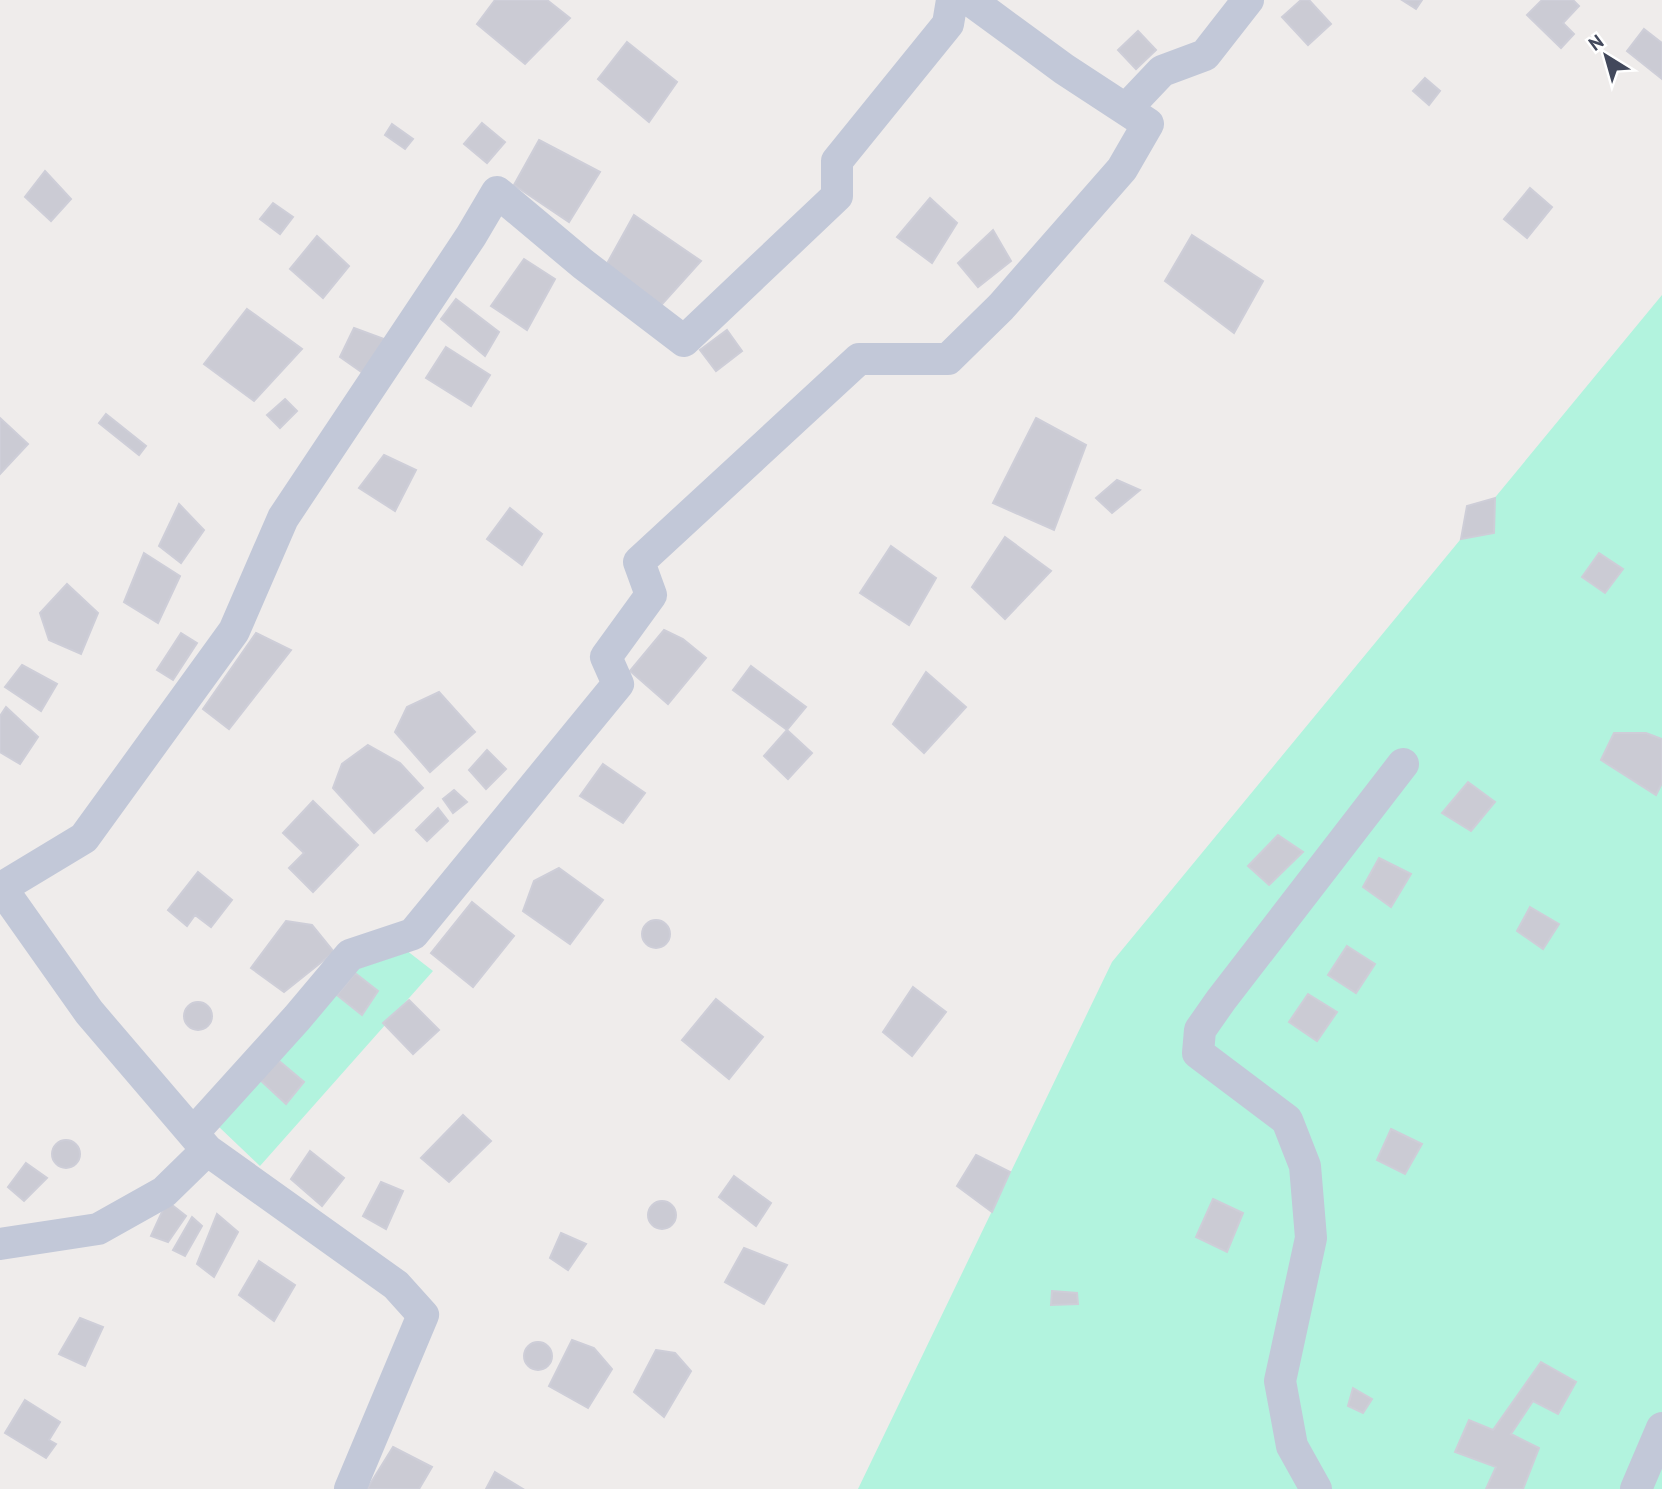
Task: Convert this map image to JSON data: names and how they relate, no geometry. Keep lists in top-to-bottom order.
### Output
{
  "north": "top left"
}
